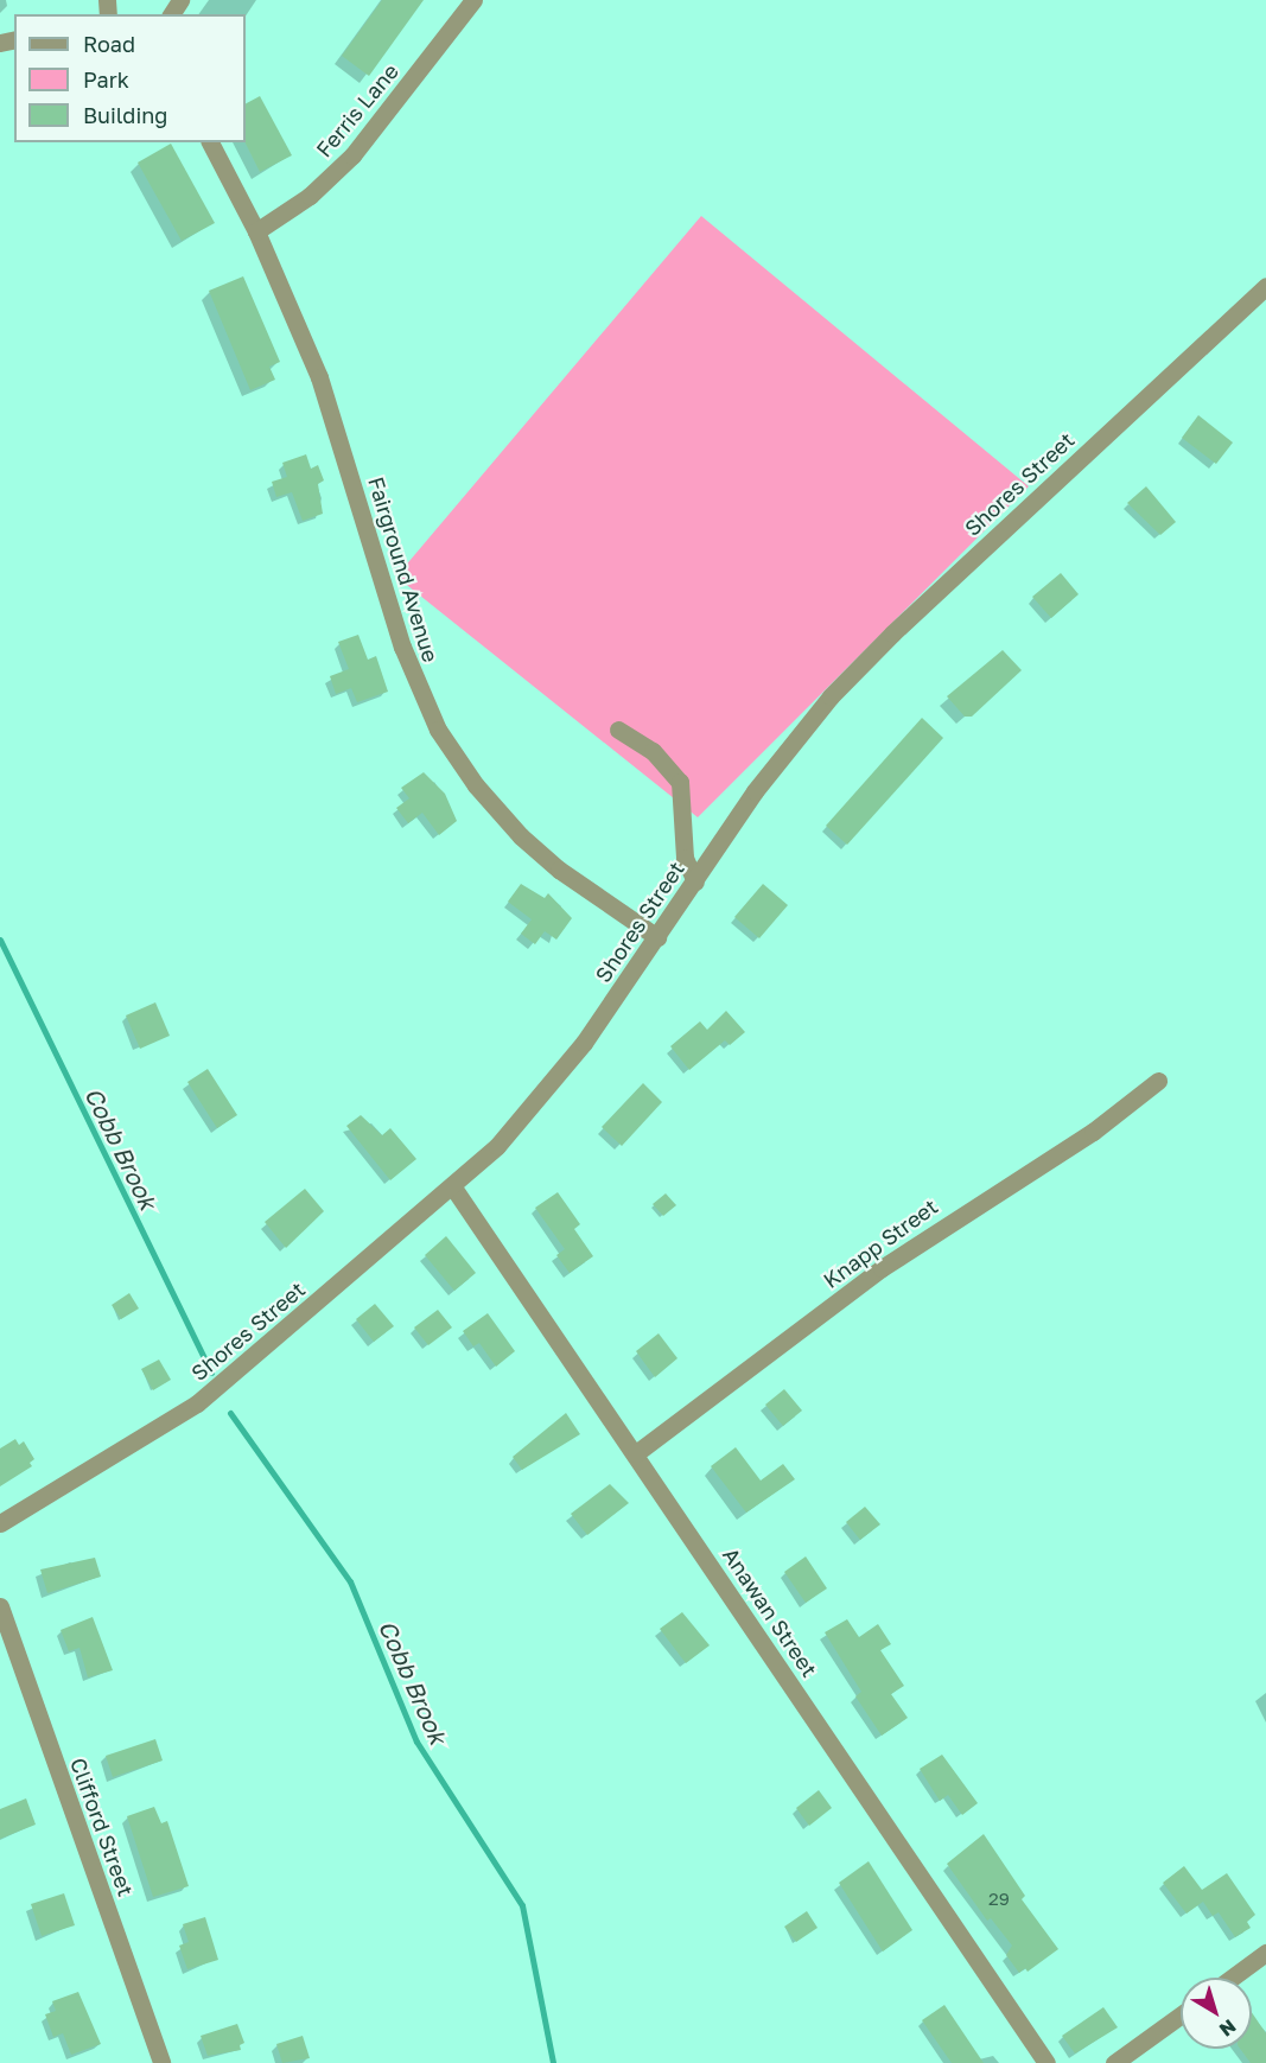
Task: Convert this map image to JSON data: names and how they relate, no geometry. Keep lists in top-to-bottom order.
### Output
{
  "streets": {
    "street": [
      "Ferris Lane",
      "Shores Street",
      "Fairground Avenue",
      "Knapp Street",
      "Anawan Street",
      "Clifford Street"
    ]
  },
  "crossings": [
    ["Ferris Lane", "Fairground Avenue"],
    ["Shores Street", "Fairground Avenue"],
    ["Shores Street", "Anawan Street"],
    ["Knapp Street", "Anawan Street"]
  ],
  "water": ["Cobb Brook"],
  "house_numbers": ["29"],
  "legend": ["Road", "Park", "Building"],
  "north": "bottom right"
}
